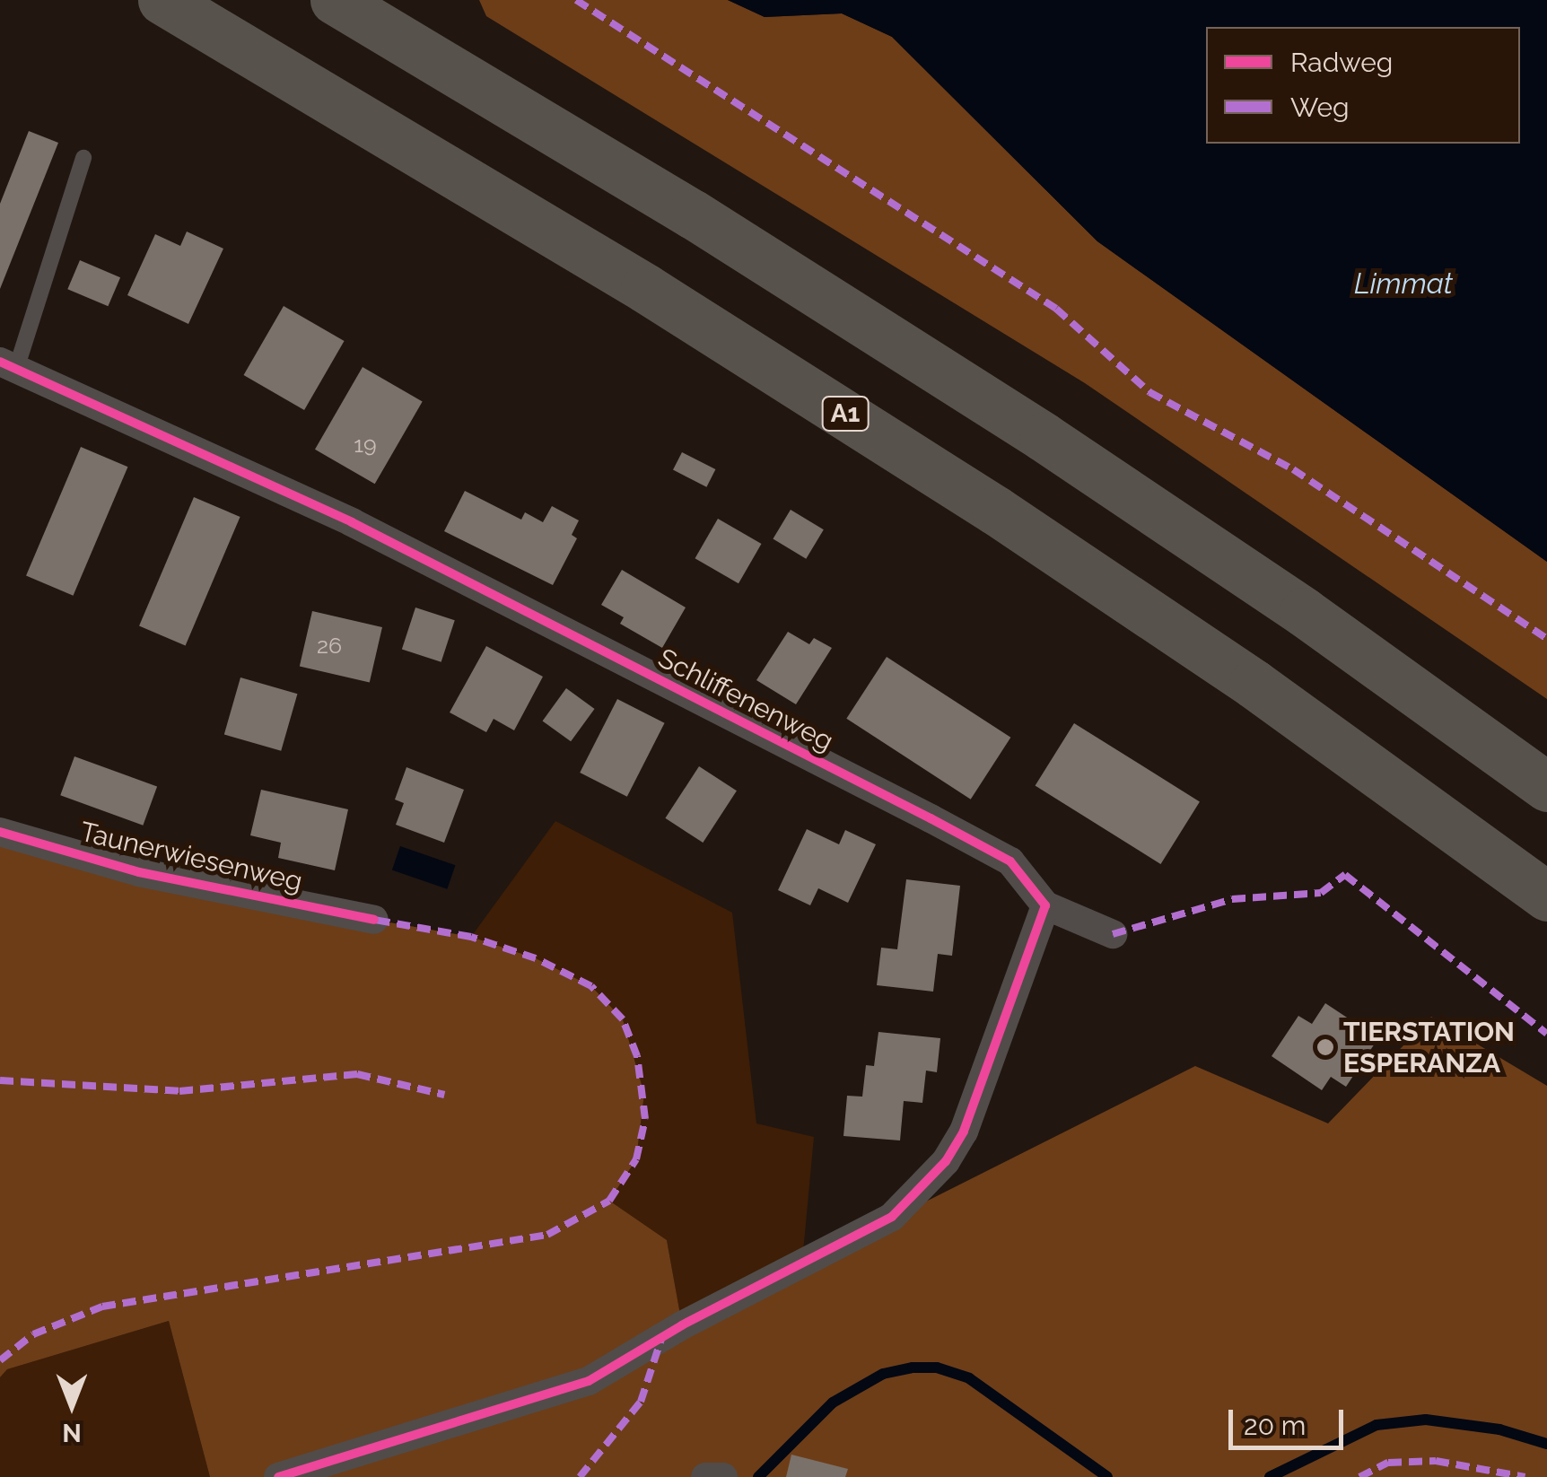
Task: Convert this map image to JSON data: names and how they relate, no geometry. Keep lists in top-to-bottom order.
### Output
{
  "streets": {
    "highway": ["A1"],
    "street": ["Schliffenenweg", "Taunerwiesenweg"]
  },
  "water": ["Limmat"],
  "places": ["TIERSTATION ESPERANZA"],
  "house_numbers": ["19", "26"],
  "legend": ["Radweg", "Weg"],
  "scale_bar": "20 m",
  "north": "bottom"
}
